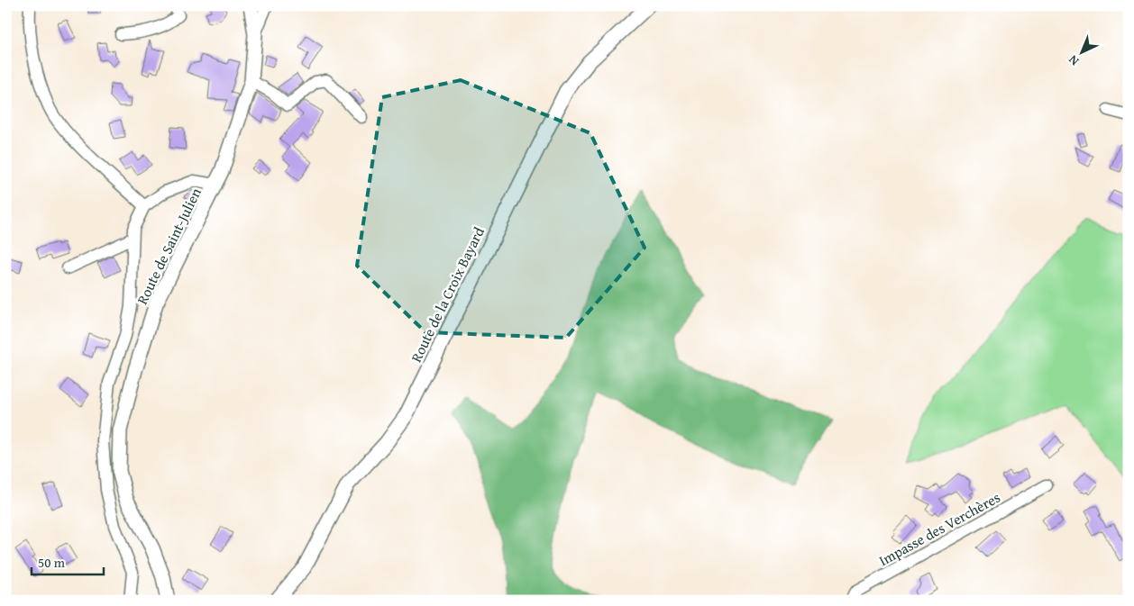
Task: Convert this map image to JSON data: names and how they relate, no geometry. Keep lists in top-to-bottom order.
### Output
{
  "streets": {
    "main road": ["Route de Saint-Julien", "Route de la Croix Bayard"],
    "street": ["Impasse des Verchères"]
  },
  "scale_bar": "50 m",
  "north": "bottom left"
}
